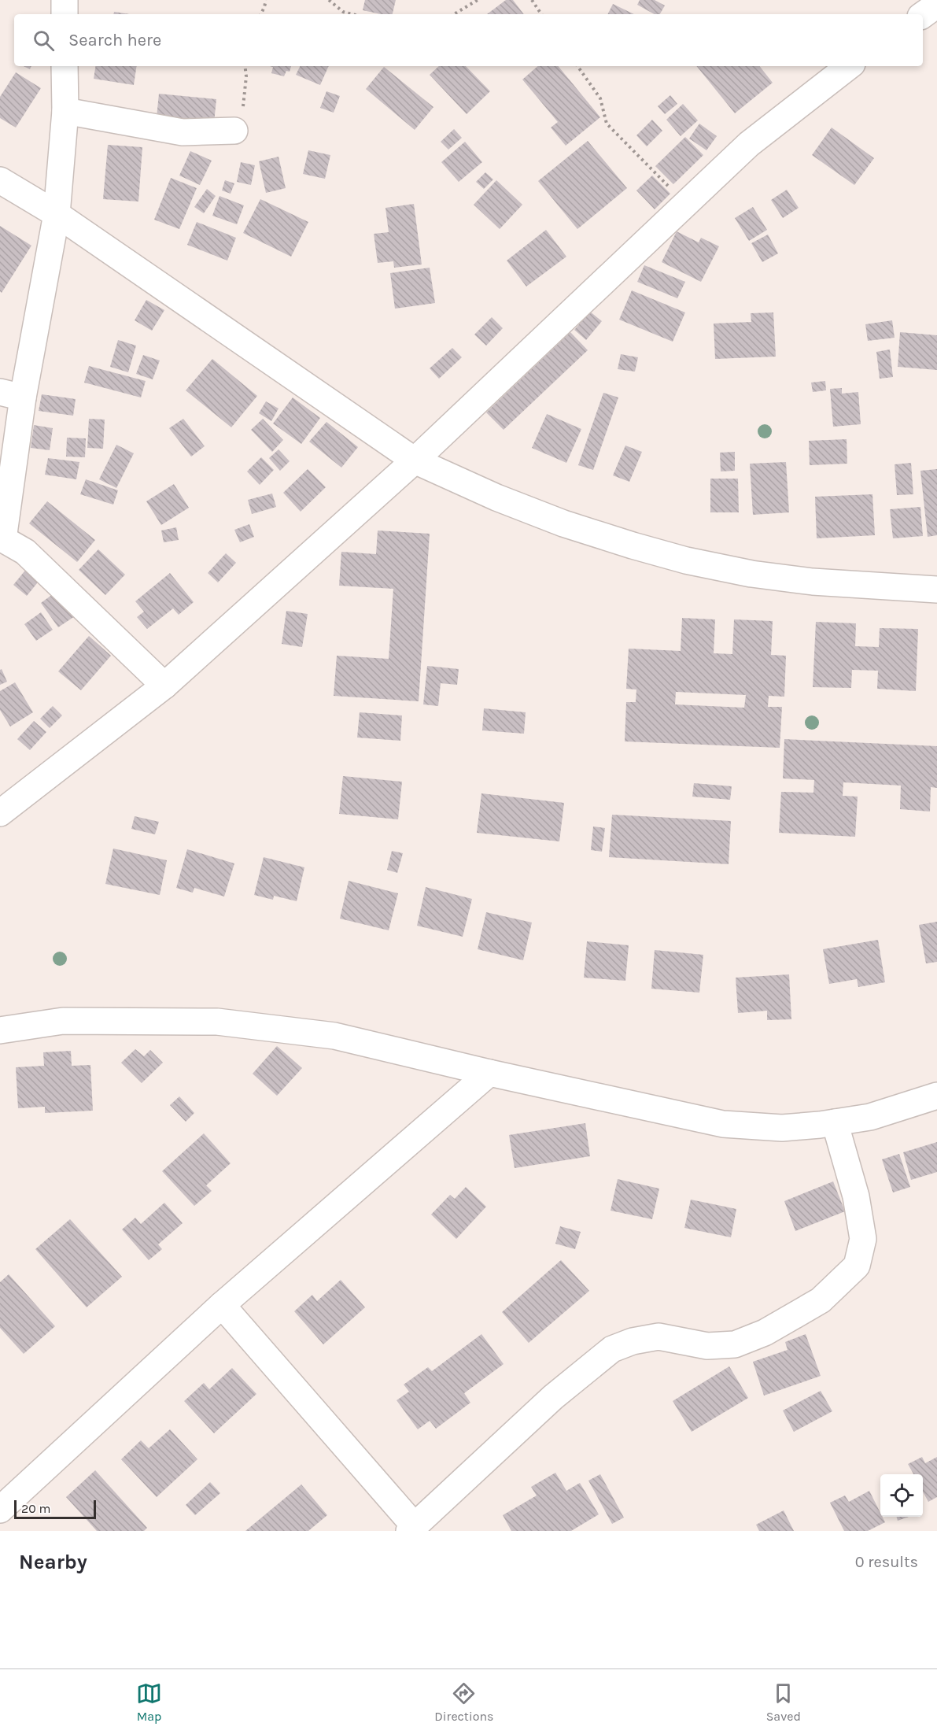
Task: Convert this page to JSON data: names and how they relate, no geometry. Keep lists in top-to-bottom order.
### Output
{
  "scale_bar": "20 m",
  "page": {
    "search": "Search here",
    "scale": "20 m",
    "heading": ["Nearby", "0 results"],
    "nav": ["Map", "Directions", "Saved"]
  }
}
